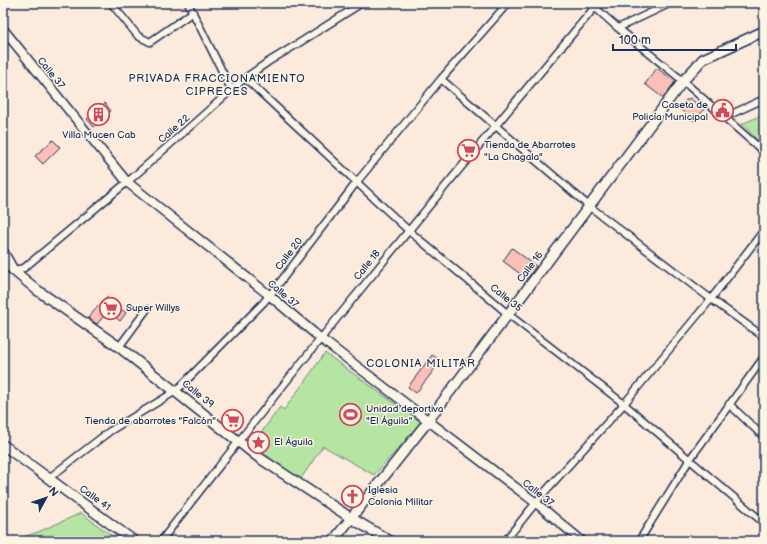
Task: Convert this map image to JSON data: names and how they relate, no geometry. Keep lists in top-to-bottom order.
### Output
{
  "streets": {
    "main road": ["Calle 16", "Calle 39", "Calle 41"],
    "street": [
      "Calle 37",
      "Calle 22",
      "Calle 20",
      "Calle 18",
      "Calle 35"
    ]
  },
  "crossings": [
    ["Calle 37", "Calle 22"],
    ["Calle 37", "Calle 20"],
    ["Calle 37", "Calle 18"],
    ["Calle 37", "Calle 16"],
    ["Calle 22", "Calle 35"],
    ["Calle 22", "Calle 39"],
    ["Calle 20", "Calle 35"],
    ["Calle 20", "Calle 39"],
    ["Calle 20", "Calle 41"],
    ["Calle 18", "Calle 35"],
    ["Calle 18", "Calle 39"],
    ["Calle 16", "Calle 35"],
    ["Calle 16", "Calle 39"]
  ],
  "districts": ["PRIVADA FRACCIONAMIENTO CIPRECES", "COLONIA MILITAR"],
  "places": {
    "public building": ["Caseta de Policía Municipal"],
    "building": ["Villa Mucen Cab"],
    "supermarket": ["Tienda de Abarrotes \"La Chagala\"", "Super Willys", "Tienda de abarrotes \"Falcón\""],
    "sports": ["Unidad deportiva \"El Águila\""],
    "place": ["El Águila"],
    "church": ["Iglesia Colonia Militar"]
  },
  "scale_bar": "100 m",
  "north": "top right"
}
